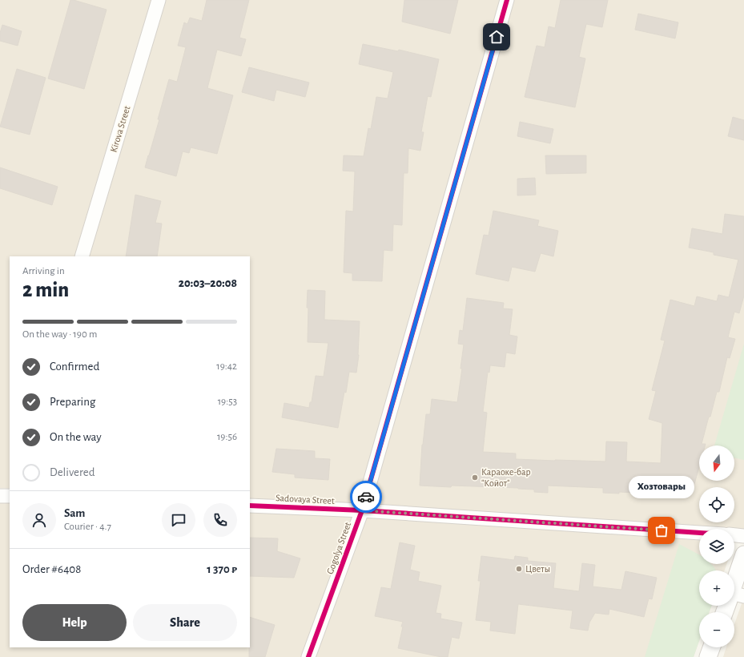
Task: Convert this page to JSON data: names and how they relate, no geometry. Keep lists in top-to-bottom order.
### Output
{
  "streets": {
    "street": ["Kirova Street", "Sadovaya Street", "Gogolya Street"]
  },
  "crossings": [
    ["Sadovaya Street", "Gogolya Street"]
  ],
  "places": ["Караоке-бар \"Койот\"", "Хозтовары", "Цветы"],
  "north": "bottom",
  "page": {
    "heading": ["2 min", "Arriving in", "20:03–20:08"],
    "panel": [
      "Sam",
      "Courier · 4.7",
      "Order #6408",
      "1 370 ₽"
    ],
    "bar": "On the way · 190 m",
    "list": [
      ["Confirmed", "19:42"],
      ["Preparing", "19:53"],
      ["On the way", "19:56"],
      "Delivered"
    ],
    "map_buttons": ["+", "−"],
    "bubble": "Хозтовары",
    "buttons": ["Help", "Share"]
  }
}
